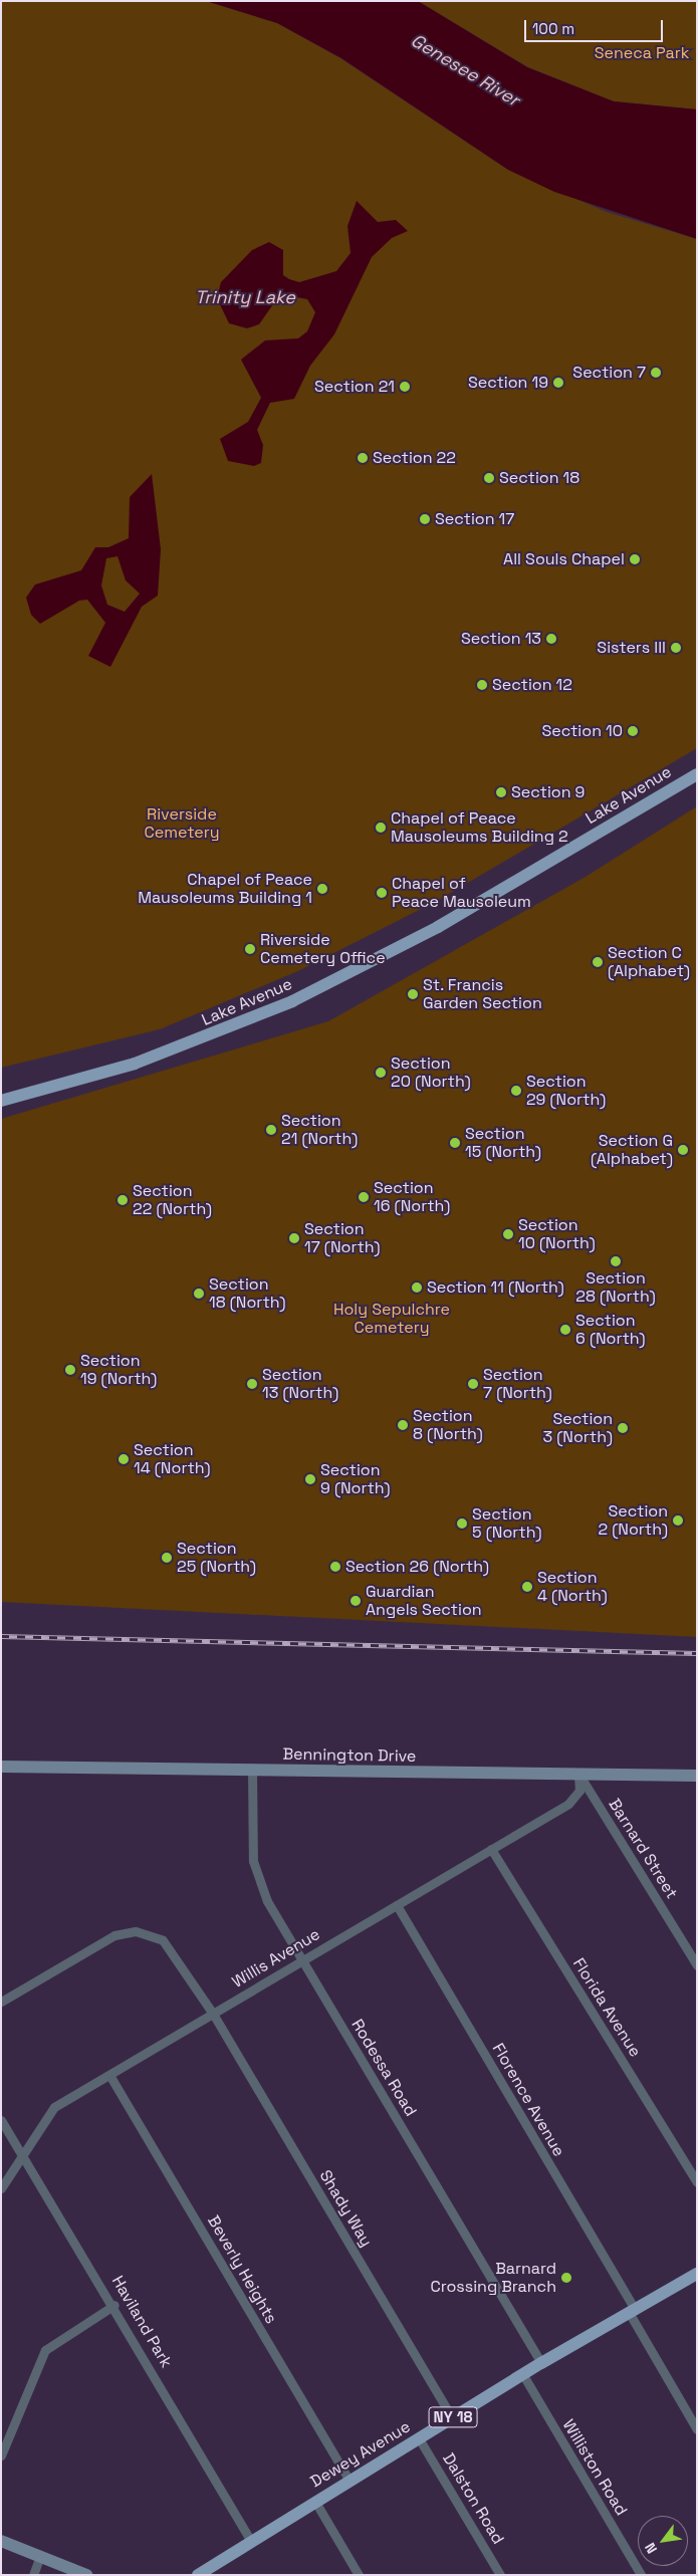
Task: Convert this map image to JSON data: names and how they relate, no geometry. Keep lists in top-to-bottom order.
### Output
{
  "streets": {
    "main road": ["Lake Avenue", "NY 18", "Dewey Avenue"],
    "street": [
      "Bennington Drive",
      "Barnard Street",
      "Willis Avenue",
      "Florida Avenue",
      "Rodessa Road",
      "Florence Avenue",
      "Shady Way",
      "Beverly Heights",
      "Haviland Park",
      "Williston Road",
      "Dalston Road"
    ]
  },
  "crossings": [
    ["Bennington Drive", "Barnard Street"],
    ["Bennington Drive", "Willis Avenue"],
    ["Bennington Drive", "Rodessa Road"],
    ["Barnard Street", "Willis Avenue"],
    ["Willis Avenue", "Florida Avenue"],
    ["Willis Avenue", "Rodessa Road"],
    ["Willis Avenue", "Florence Avenue"],
    ["Willis Avenue", "Shady Way"],
    ["Willis Avenue", "Beverly Heights"],
    ["Willis Avenue", "Haviland Park"],
    ["Rodessa Road", "Dewey Avenue"],
    ["Florence Avenue", "Dewey Avenue"],
    ["Shady Way", "Dewey Avenue"],
    ["Beverly Heights", "Dewey Avenue"],
    ["Haviland Park", "Dewey Avenue"],
    ["Dewey Avenue", "Williston Road"],
    ["Dewey Avenue", "Dalston Road"]
  ],
  "water": ["Genesee River", "Trinity Lake"],
  "parks": ["Seneca Park", "Riverside Cemetery", "Holy Sepulchre Cemetery"],
  "places": [
    "Section 7",
    "Section 19",
    "Section 21",
    "Section 22",
    "Section 18",
    "Section 17",
    "All Souls Chapel",
    "Section 13",
    "Sisters III",
    "Section 12",
    "Section 10",
    "Section 9",
    "Chapel of Peace Mausoleums Building 2",
    "Chapel of Peace Mausoleums Building 1",
    "Chapel of Peace Mausoleum",
    "Riverside Cemetery Office",
    "Section C (Alphabet)",
    "St. Francis Garden Section",
    "Section 20 (North)",
    "Section 29 (North)",
    "Section 21 (North)",
    "Section 15 (North)",
    "Section G (Alphabet)",
    "Section 16 (North)",
    "Section 22 (North)",
    "Section 10 (North)",
    "Section 17 (North)",
    "Section 28 (North)",
    "Section 11 (North)",
    "Section 18 (North)",
    "Section 6 (North)",
    "Section 19 (North)",
    "Section 13 (North)",
    "Section 7 (North)",
    "Section 8 (North)",
    "Section 3 (North)",
    "Section 14 (North)",
    "Section 9 (North)",
    "Section 2 (North)",
    "Section 5 (North)",
    "Section 25 (North)",
    "Section 26 (North)",
    "Section 4 (North)",
    "Guardian Angels Section",
    "Barnard Crossing Branch"
  ],
  "scale_bar": "100 m",
  "north": "bottom left"
}
